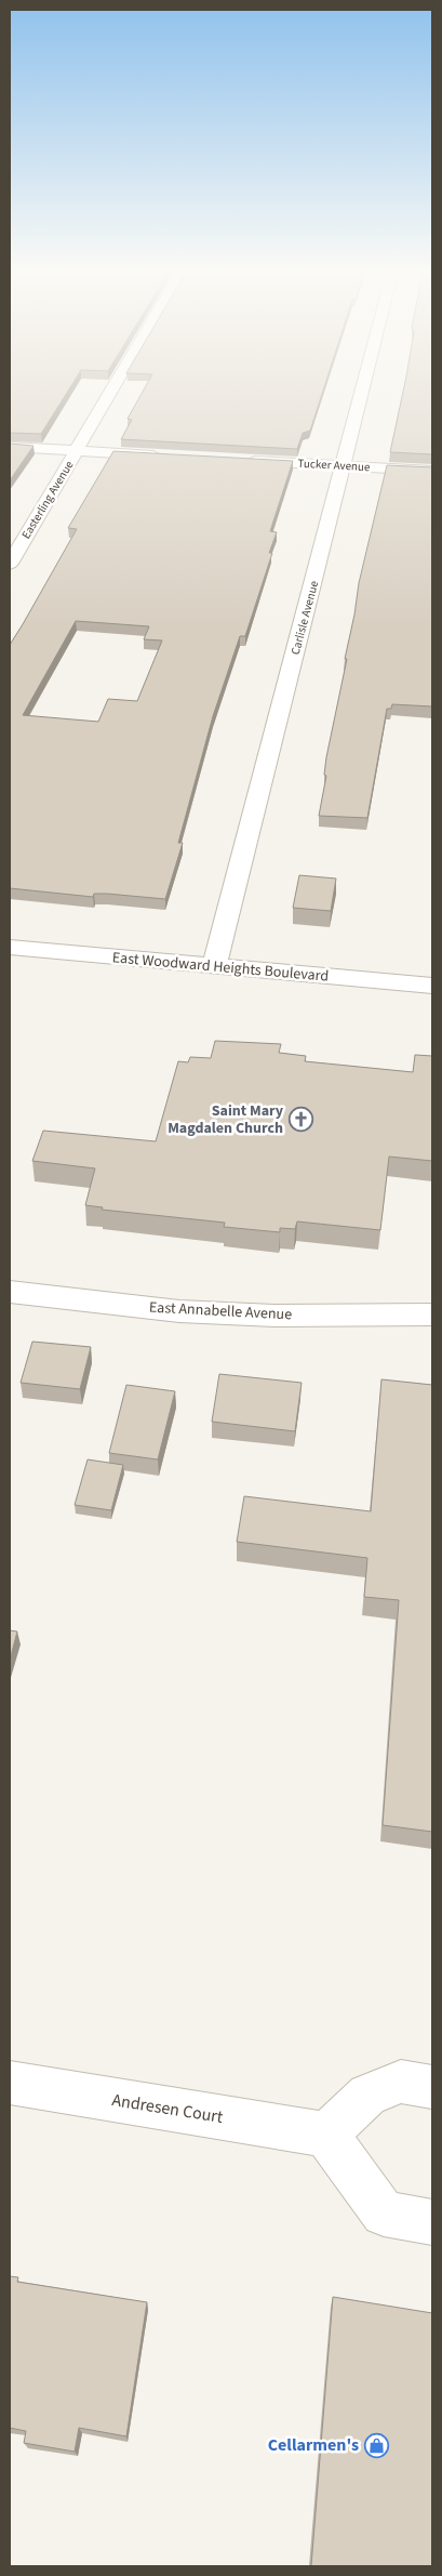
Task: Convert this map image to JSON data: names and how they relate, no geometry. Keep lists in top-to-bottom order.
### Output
{
  "streets": {
    "street": [
      "Tucker Avenue",
      "Easterling Avenue",
      "Carlisle Avenue",
      "East Woodward Heights Boulevard",
      "East Annabelle Avenue",
      "Andresen Court"
    ]
  },
  "crossings": [
    ["Tucker Avenue", "Carlisle Avenue"],
    ["Carlisle Avenue", "East Woodward Heights Boulevard"]
  ],
  "places": {
    "church": ["Saint Mary Magdalen Church"],
    "shop": ["Cellarmen's"]
  }
}
